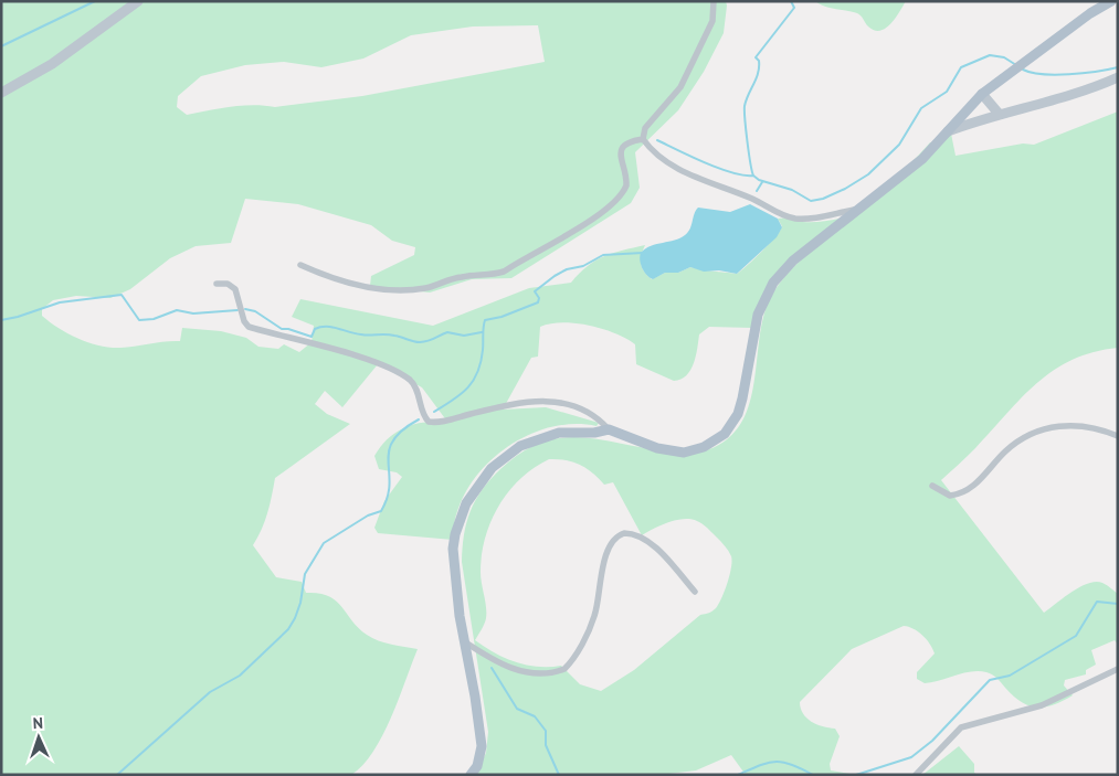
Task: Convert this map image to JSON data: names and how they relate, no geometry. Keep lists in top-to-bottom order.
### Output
{
  "north": "top"
}
